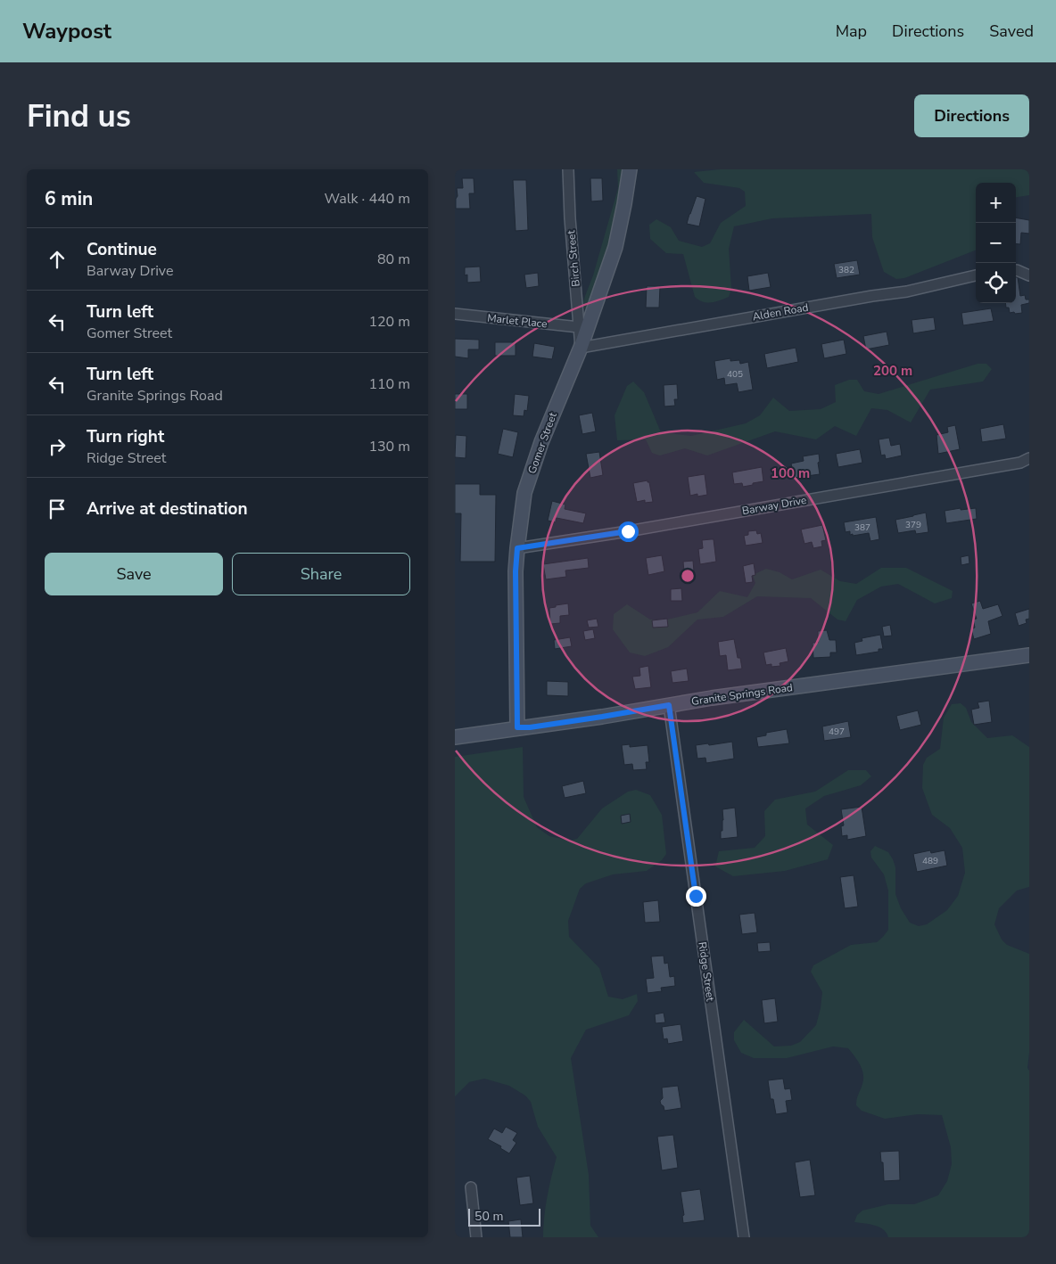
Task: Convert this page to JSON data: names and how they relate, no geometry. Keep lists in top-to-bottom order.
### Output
{
  "streets": {
    "street": [
      "Birch Street",
      "Alden Road",
      "Marlet Place",
      "Gomer Street",
      "Barway Drive",
      "Granite Springs Road",
      "Ridge Street"
    ]
  },
  "crossings": [
    ["Birch Street", "Alden Road"],
    ["Birch Street", "Marlet Place"],
    ["Birch Street", "Gomer Street"],
    ["Alden Road", "Gomer Street"],
    ["Gomer Street", "Barway Drive"],
    ["Gomer Street", "Granite Springs Road"],
    ["Granite Springs Road", "Ridge Street"]
  ],
  "house_numbers": [
    "382",
    "405",
    "379",
    "387",
    "497",
    "489"
  ],
  "scale_bar": "50 m",
  "page": {
    "header": "Waypost",
    "nav": ["Map", "Directions", "Saved"],
    "buttons": [
      "Directions",
      ["Save", "Share"]
    ],
    "title": "Find us",
    "heading": ["6 min", "Walk · 440 m"],
    "map_buttons": ["+", "−"],
    "list": [
      ["Continue", "Barway Drive", "80 m"],
      ["Turn left", "Gomer Street", "120 m"],
      ["Turn left", "Granite Springs Road", "110 m"],
      ["Turn right", "Ridge Street", "130 m"],
      "Arrive at destination"
    ],
    "scale": "50 m"
  },
  "rings": ["200 m", "100 m"]
}
